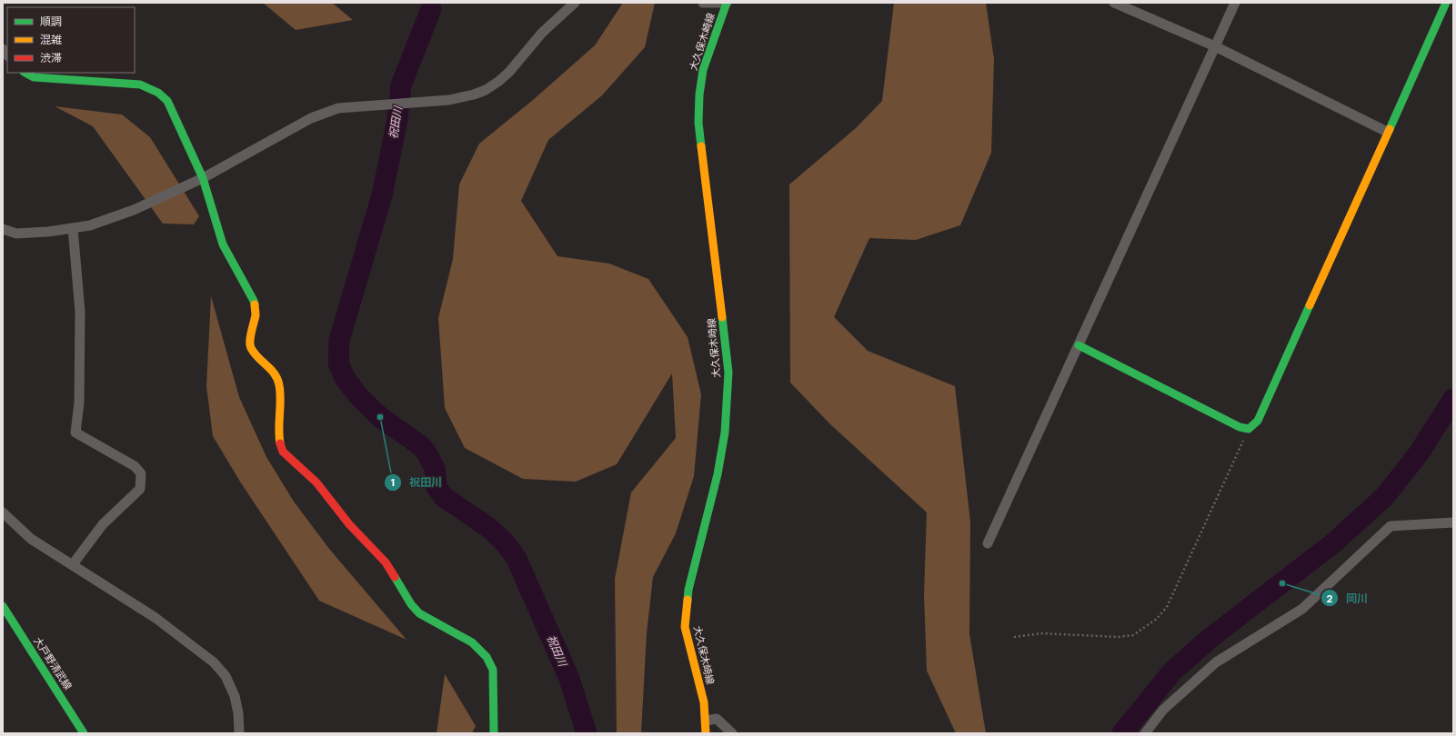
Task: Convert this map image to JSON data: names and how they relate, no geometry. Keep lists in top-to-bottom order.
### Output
{
  "streets": {
    "street": ["大久保木崎線", "大戸野清武線"]
  },
  "water": ["祝田川"],
  "places": ["祝田川", "岡川"],
  "legend": ["順調", "混雑", "渋滞"]
}
